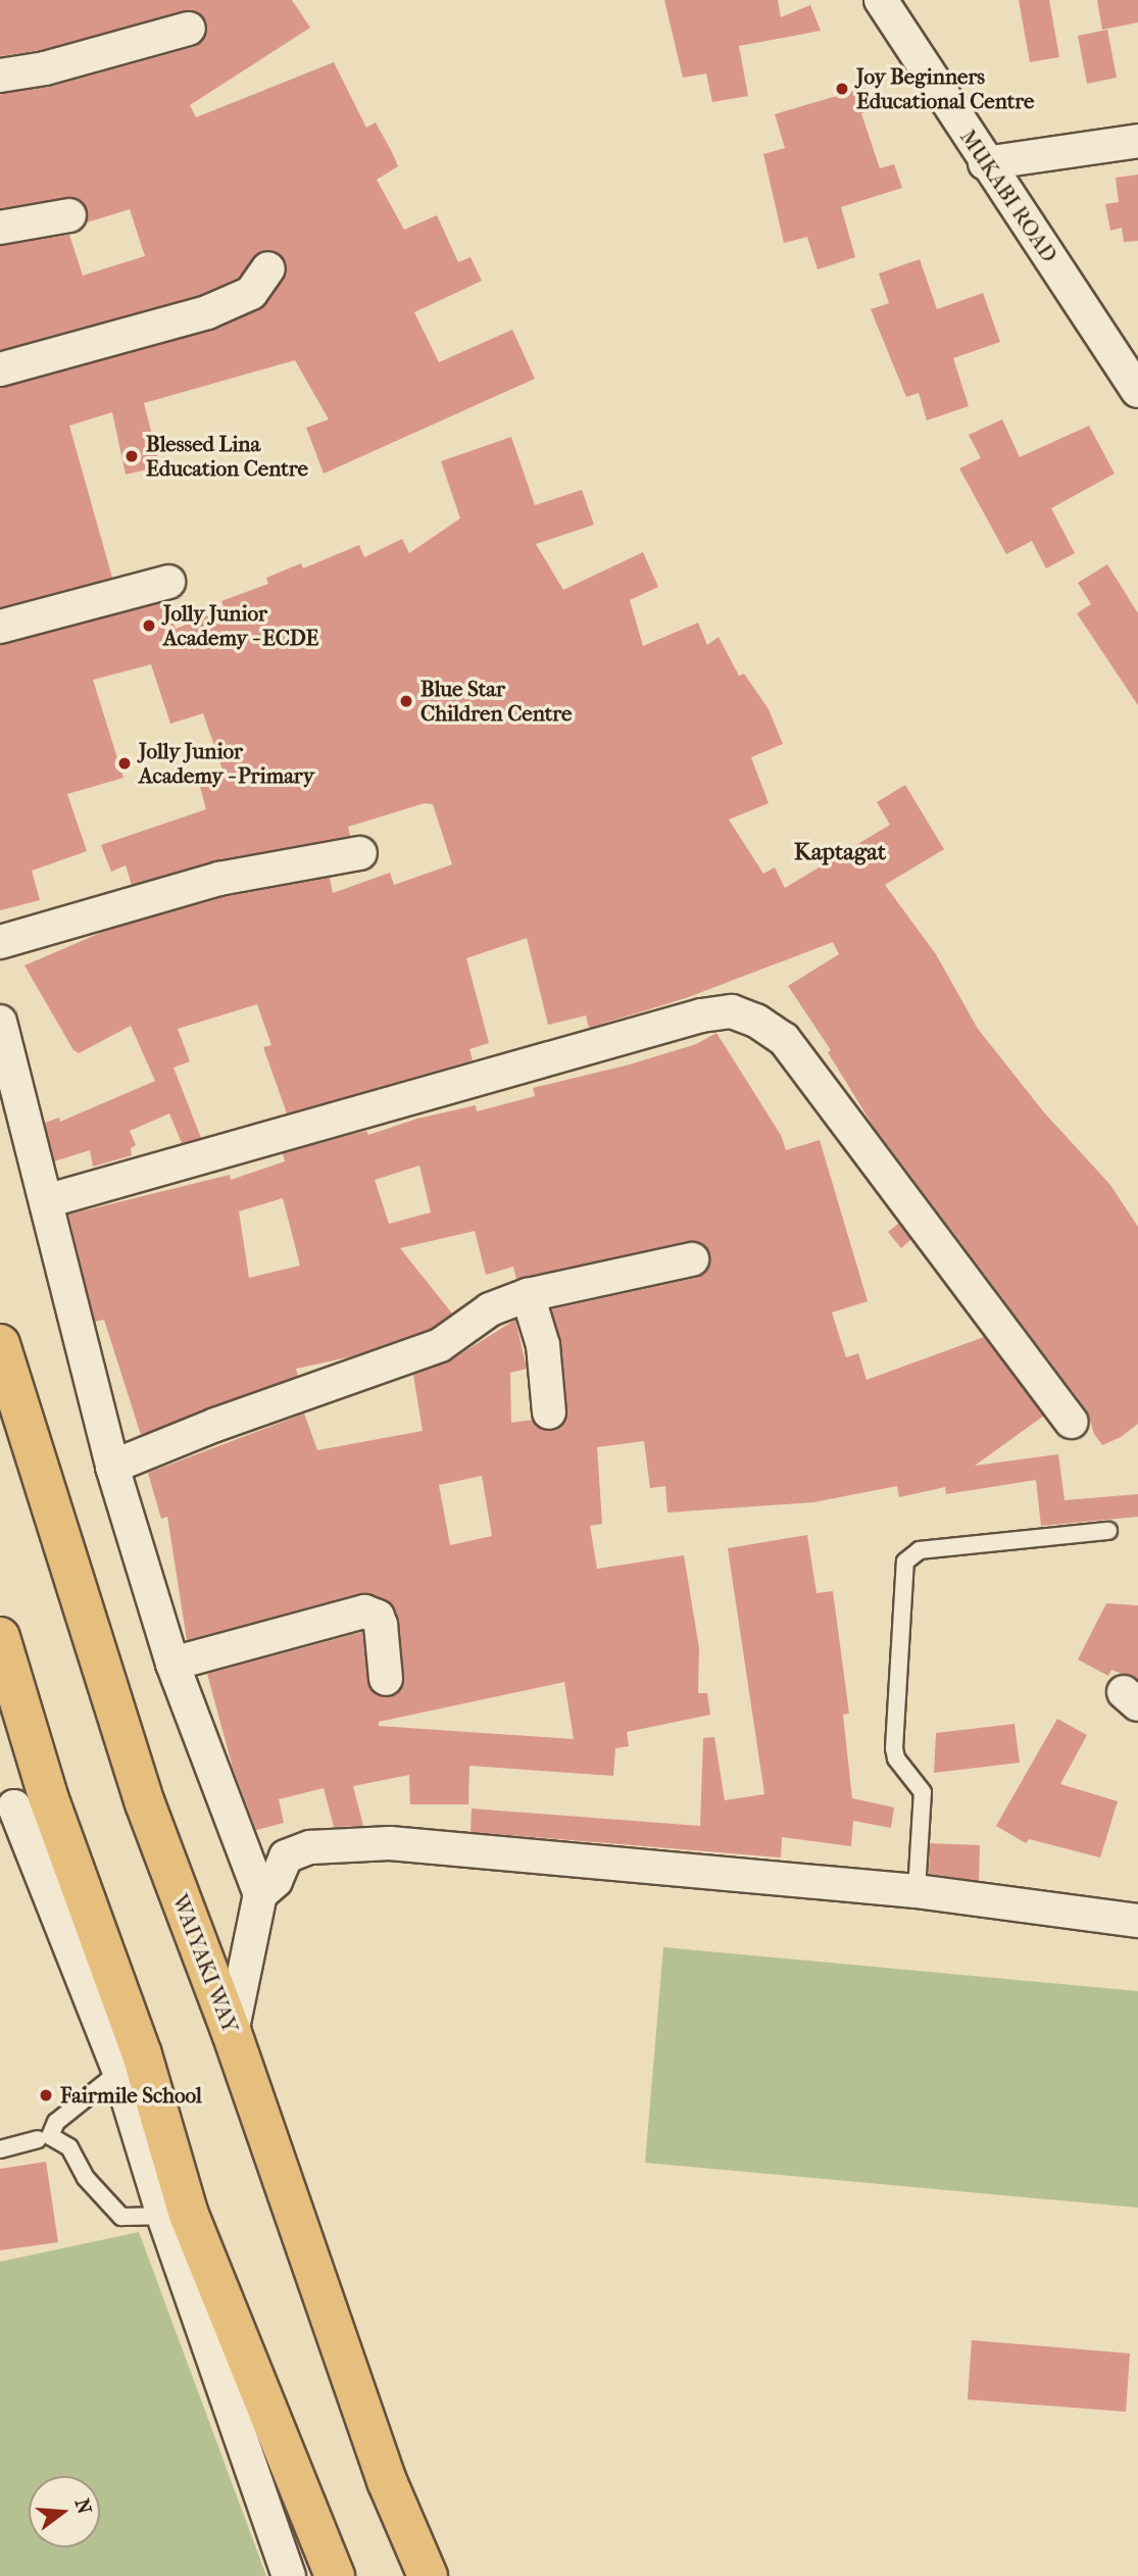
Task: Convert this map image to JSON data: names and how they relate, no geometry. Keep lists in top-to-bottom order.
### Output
{
  "streets": {
    "highway": ["WAIYAKI WAY"],
    "street": ["MUKABI ROAD"]
  },
  "districts": ["Kaptagat"],
  "places": [
    "Joy Beginners Educational Centre",
    "Blessed Lina Education Centre",
    "Jolly Junior Academy - ECDE",
    "Blue Star Children Centre",
    "Jolly Junior Academy - Primary",
    "Fairmile School"
  ],
  "north": "right"
}
